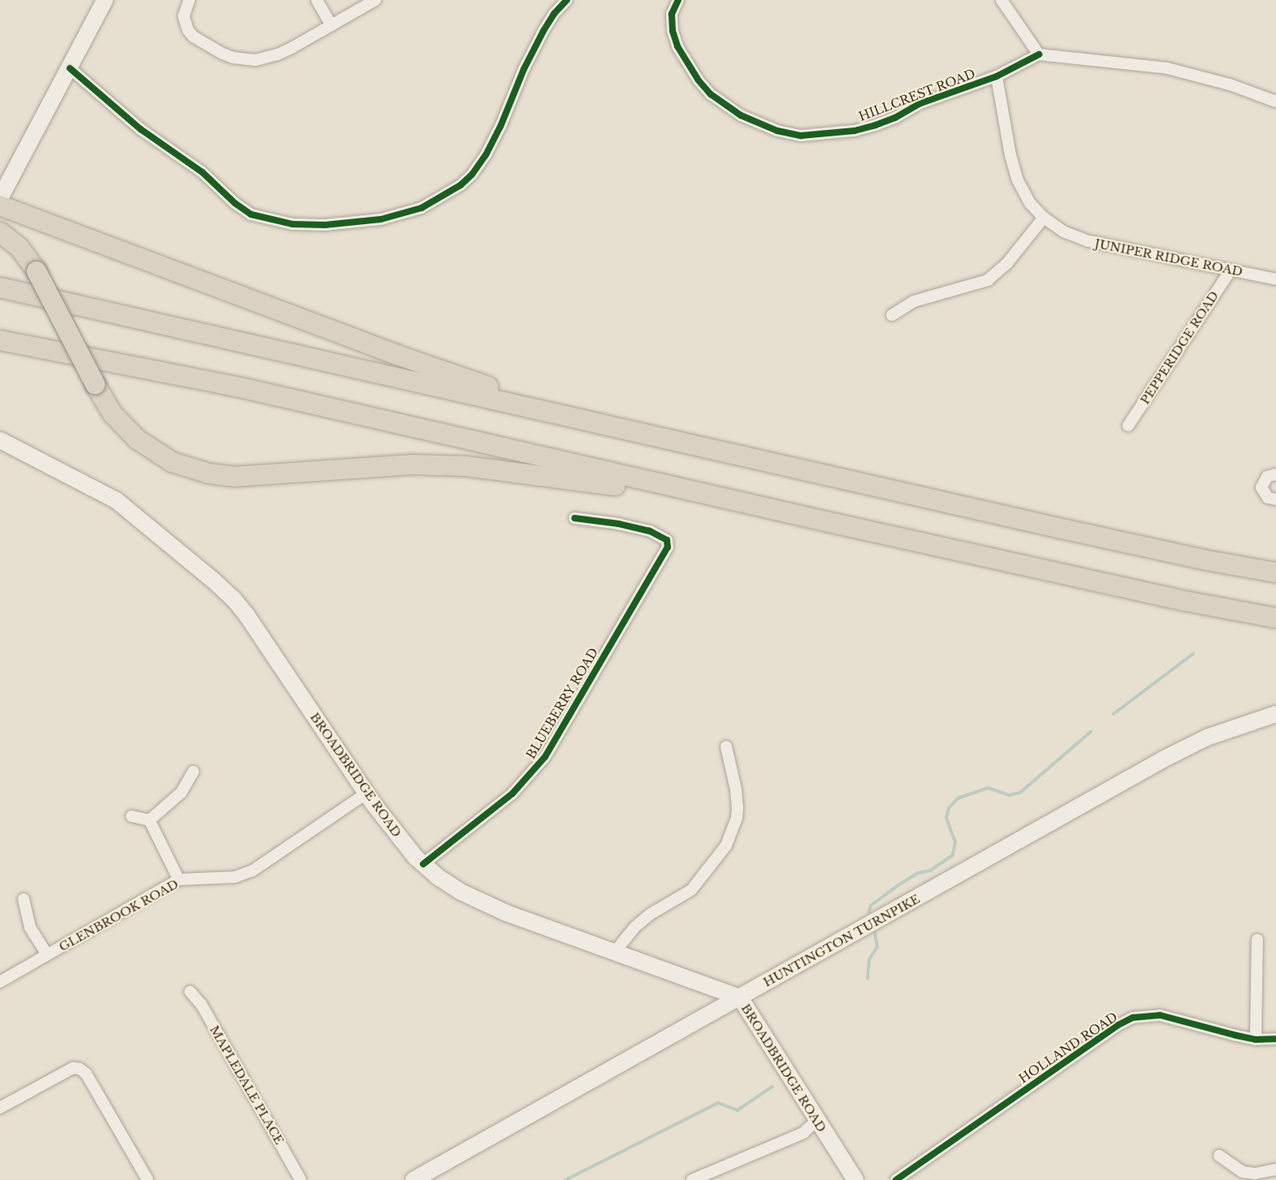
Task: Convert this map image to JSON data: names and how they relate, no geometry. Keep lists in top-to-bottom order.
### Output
{
  "streets": {
    "main road": ["BROADBRIDGE ROAD", "HUNTINGTON TURNPIKE"],
    "street": [
      "HILLCREST ROAD",
      "JUNIPER RIDGE ROAD",
      "PEPPERIDGE ROAD",
      "BLUEBERRY ROAD",
      "GLENBROOK ROAD",
      "HOLLAND ROAD",
      "MAPLEDALE PLACE"
    ]
  },
  "crossings": [
    ["HILLCREST ROAD", "JUNIPER RIDGE ROAD"],
    ["JUNIPER RIDGE ROAD", "PEPPERIDGE ROAD"],
    ["BLUEBERRY ROAD", "BROADBRIDGE ROAD"],
    ["BROADBRIDGE ROAD", "GLENBROOK ROAD"],
    ["BROADBRIDGE ROAD", "HUNTINGTON TURNPIKE"]
  ]
}
